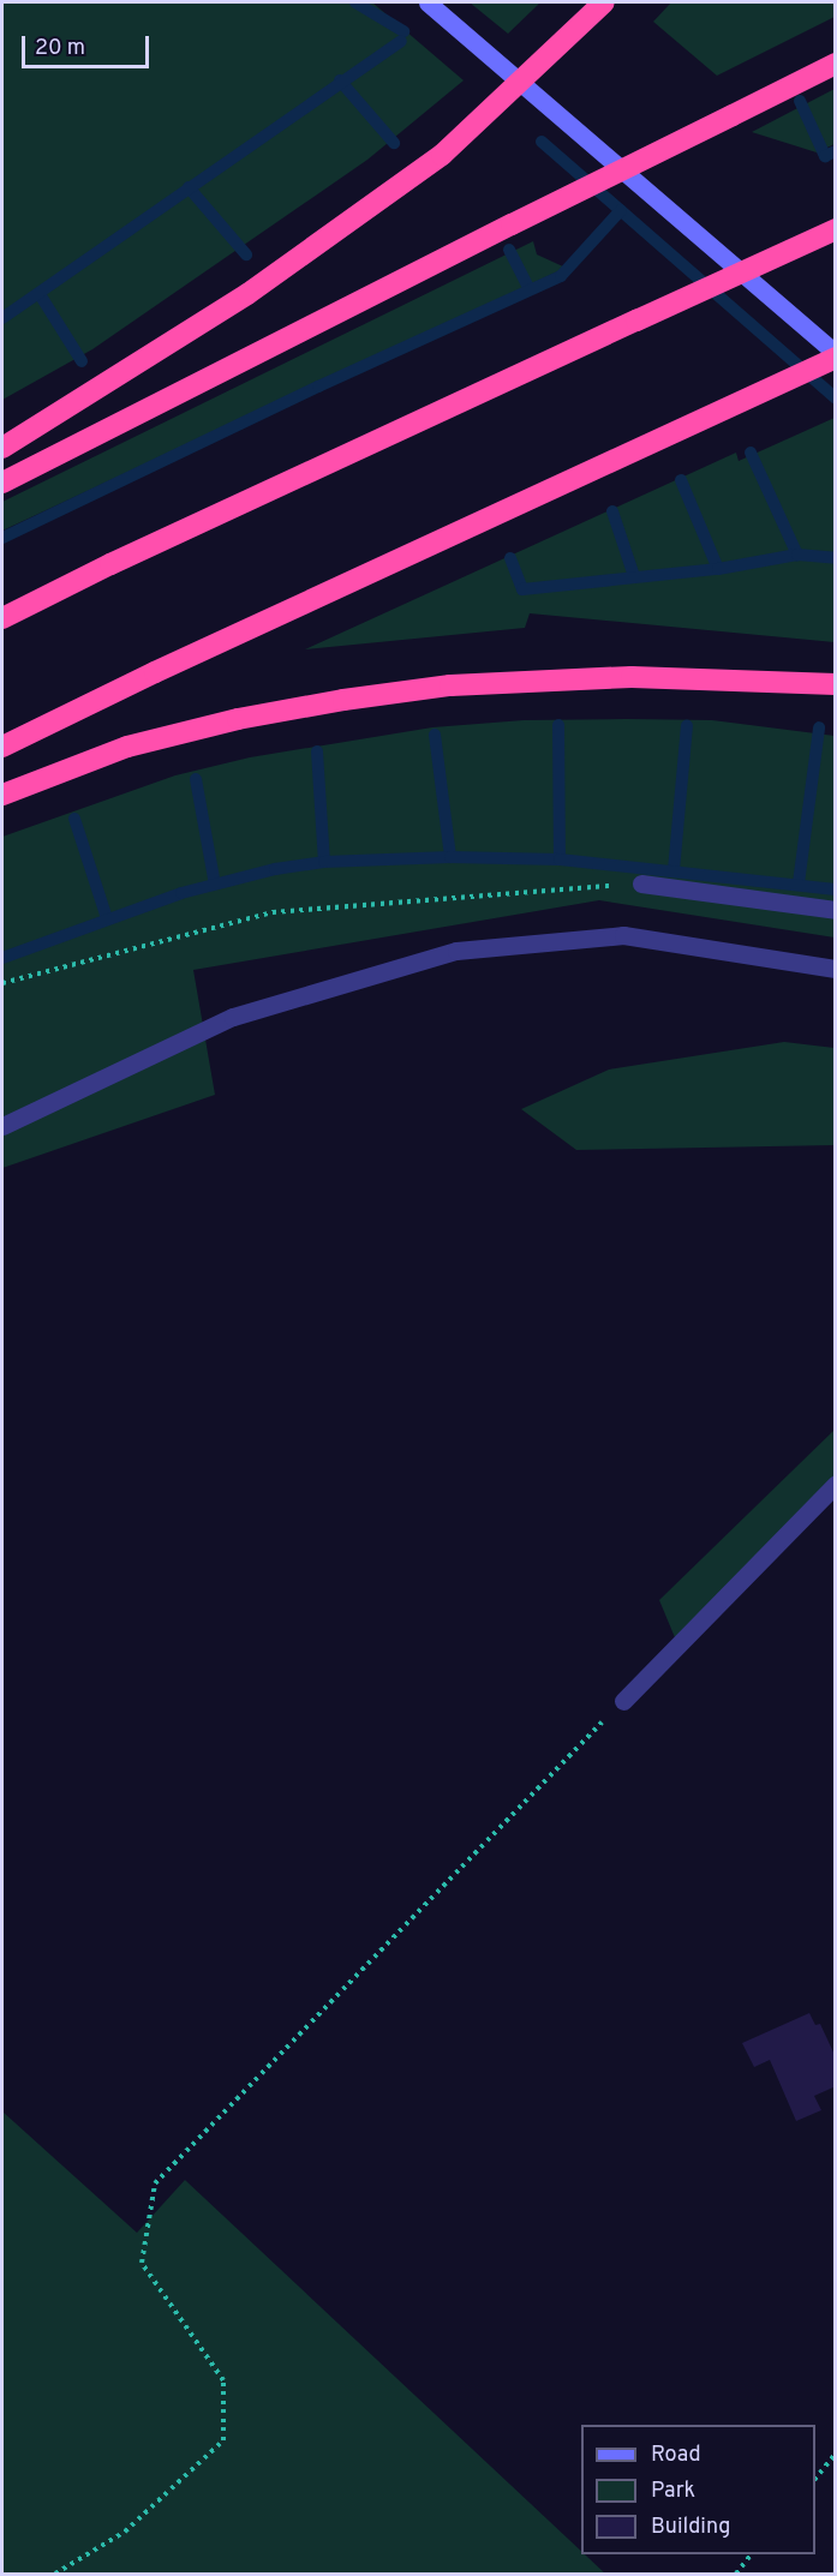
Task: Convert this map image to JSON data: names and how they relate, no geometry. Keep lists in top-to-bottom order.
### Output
{
  "legend": ["Road", "Park", "Building"],
  "scale_bar": "20 m"
}
